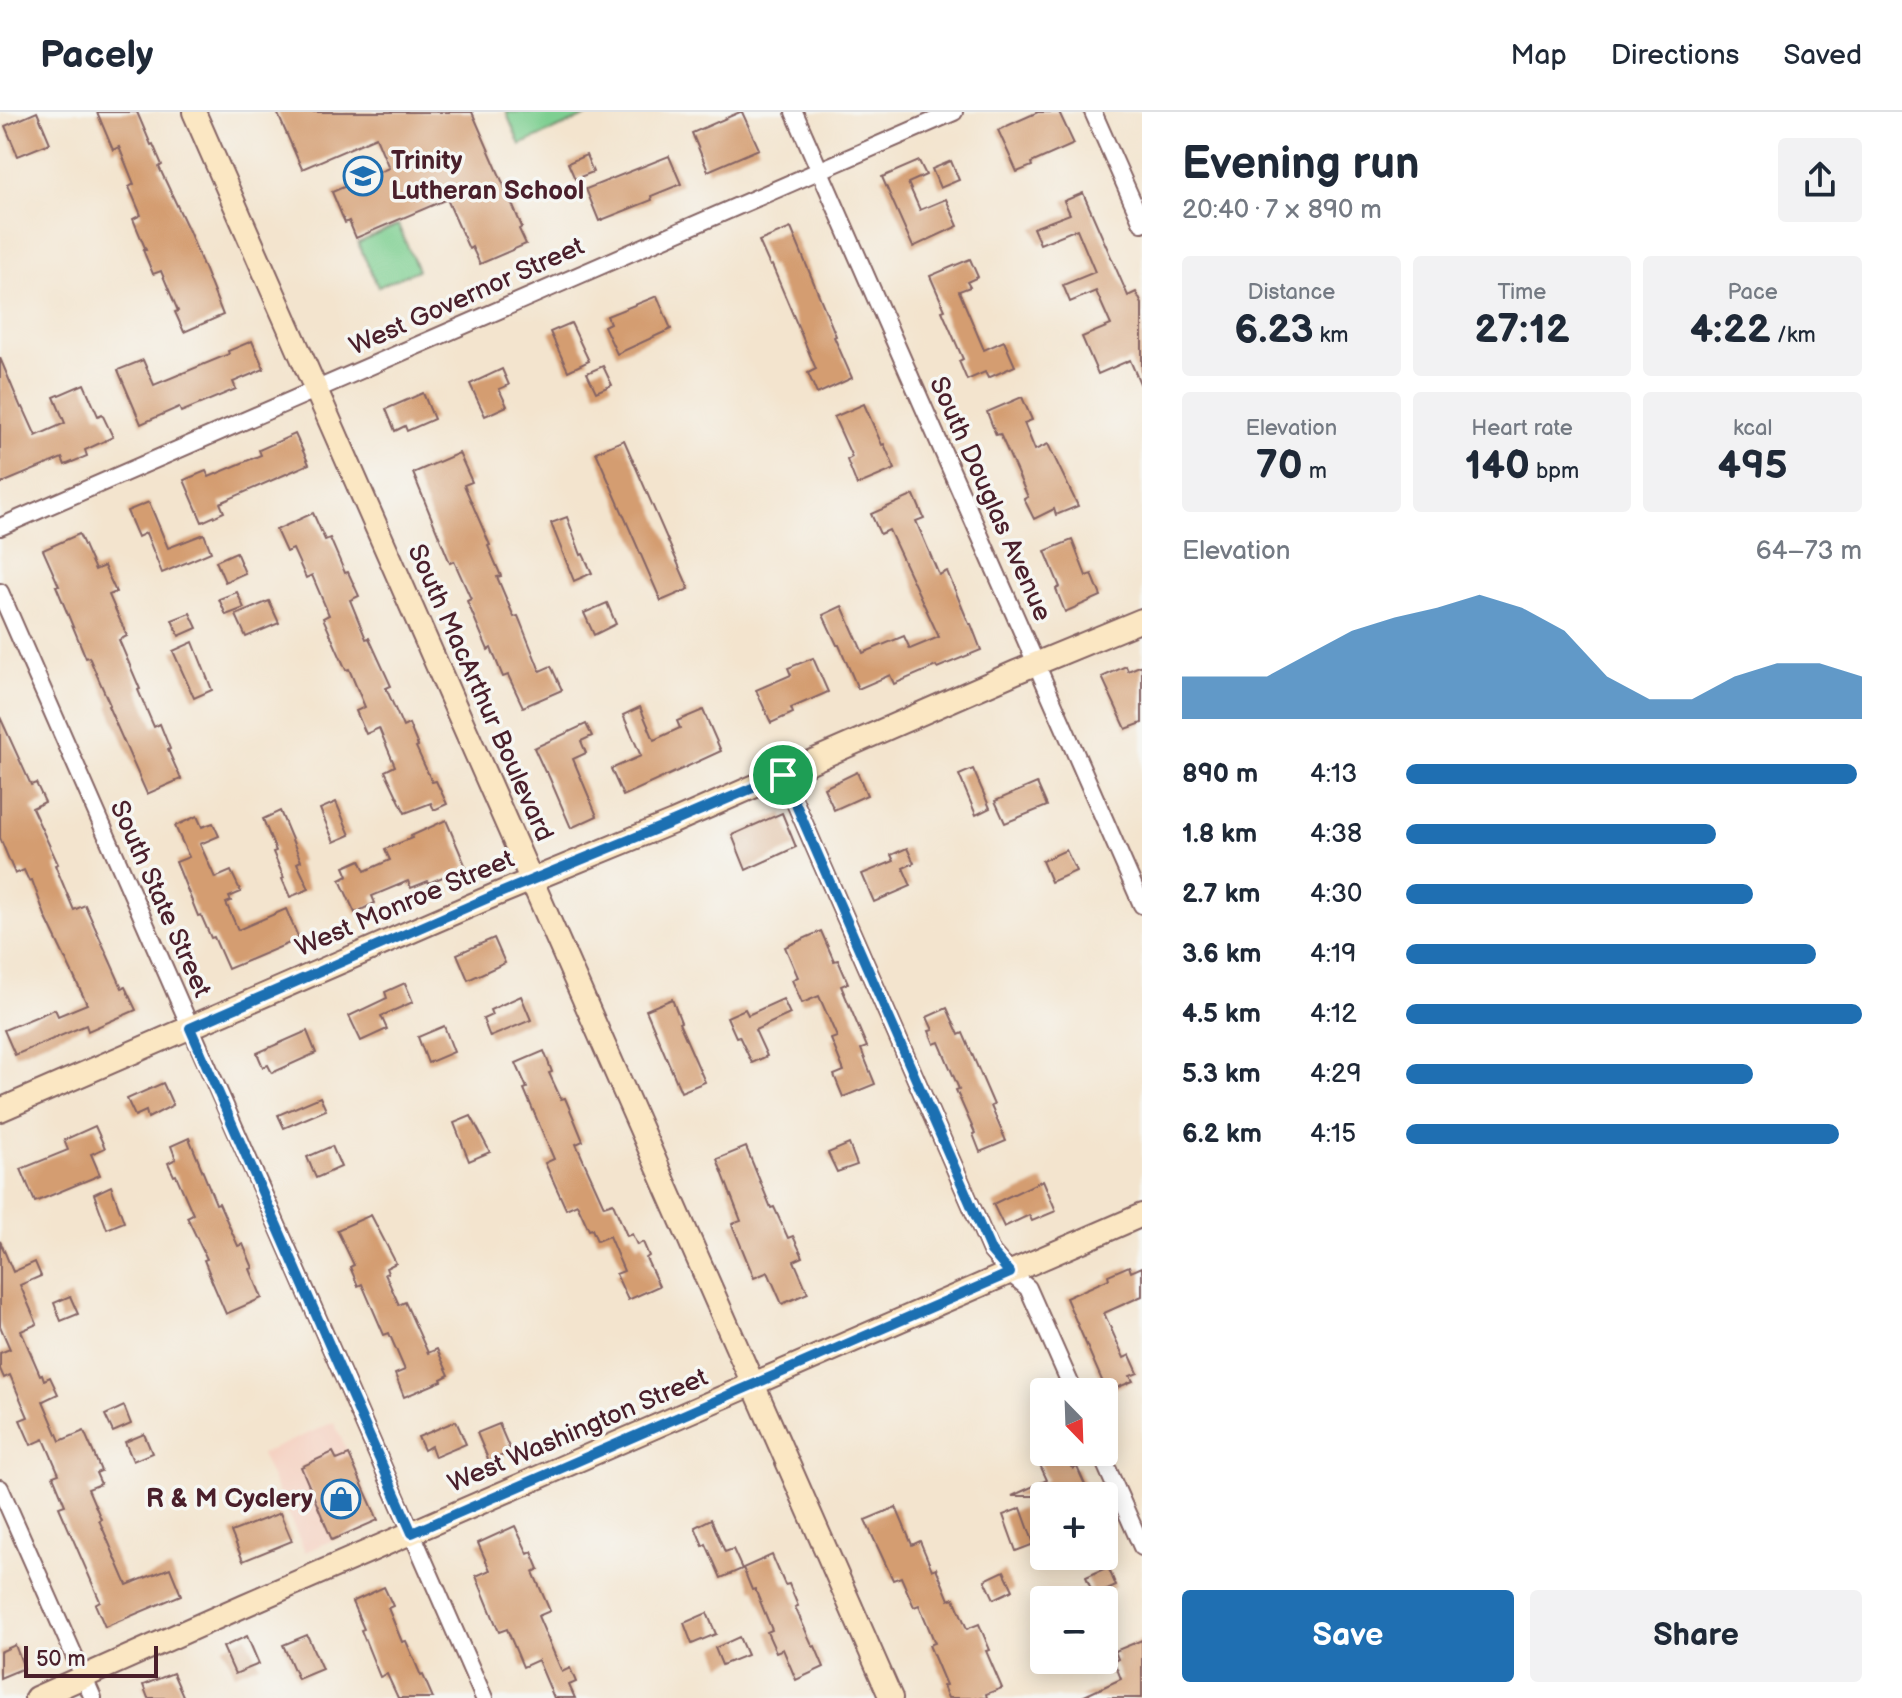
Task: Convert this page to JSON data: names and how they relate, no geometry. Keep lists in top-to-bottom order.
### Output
{
  "streets": {
    "street": [
      "West Governor Street",
      "South Douglas Avenue",
      "South MacArthur Boulevard",
      "South State Street",
      "West Monroe Street",
      "West Washington Street"
    ]
  },
  "crossings": [
    ["West Governor Street", "South Douglas Avenue"],
    ["West Governor Street", "South MacArthur Boulevard"],
    ["South Douglas Avenue", "West Monroe Street"],
    ["South MacArthur Boulevard", "West Monroe Street"],
    ["South MacArthur Boulevard", "West Washington Street"],
    ["South State Street", "West Monroe Street"],
    ["South State Street", "West Washington Street"]
  ],
  "places": {
    "school or university": ["Trinity Lutheran School"],
    "shop": ["R & M Cyclery"]
  },
  "scale_bar": "50 m",
  "north": "bottom right",
  "page": {
    "header": "Pacely",
    "nav": ["Map", "Directions", "Saved"],
    "heading": ["Evening run", "20:40 · 7 × 890 m"],
    "stats": [
      ["Distance", "6.23 km"],
      ["Time", "27:12"],
      ["Pace", "4:22 /km"],
      ["Elevation", "70 m"],
      ["Heart rate", "140 bpm"],
      ["kcal", "495"]
    ],
    "chart": ["Elevation", "64–73 m"],
    "list": [
      {
        "name": "890 m",
        "note": "4:13"
      },
      {
        "name": "1.8 km",
        "note": "4:38"
      },
      {
        "name": "2.7 km",
        "note": "4:30"
      },
      {
        "name": "3.6 km",
        "note": "4:19"
      },
      {
        "name": "4.5 km",
        "note": "4:12"
      },
      {
        "name": "5.3 km",
        "note": "4:29"
      },
      {
        "name": "6.2 km",
        "note": "4:15"
      }
    ],
    "map_buttons": ["+", "−"],
    "buttons": ["Save", "Share"],
    "scale": "50 m"
  }
}
